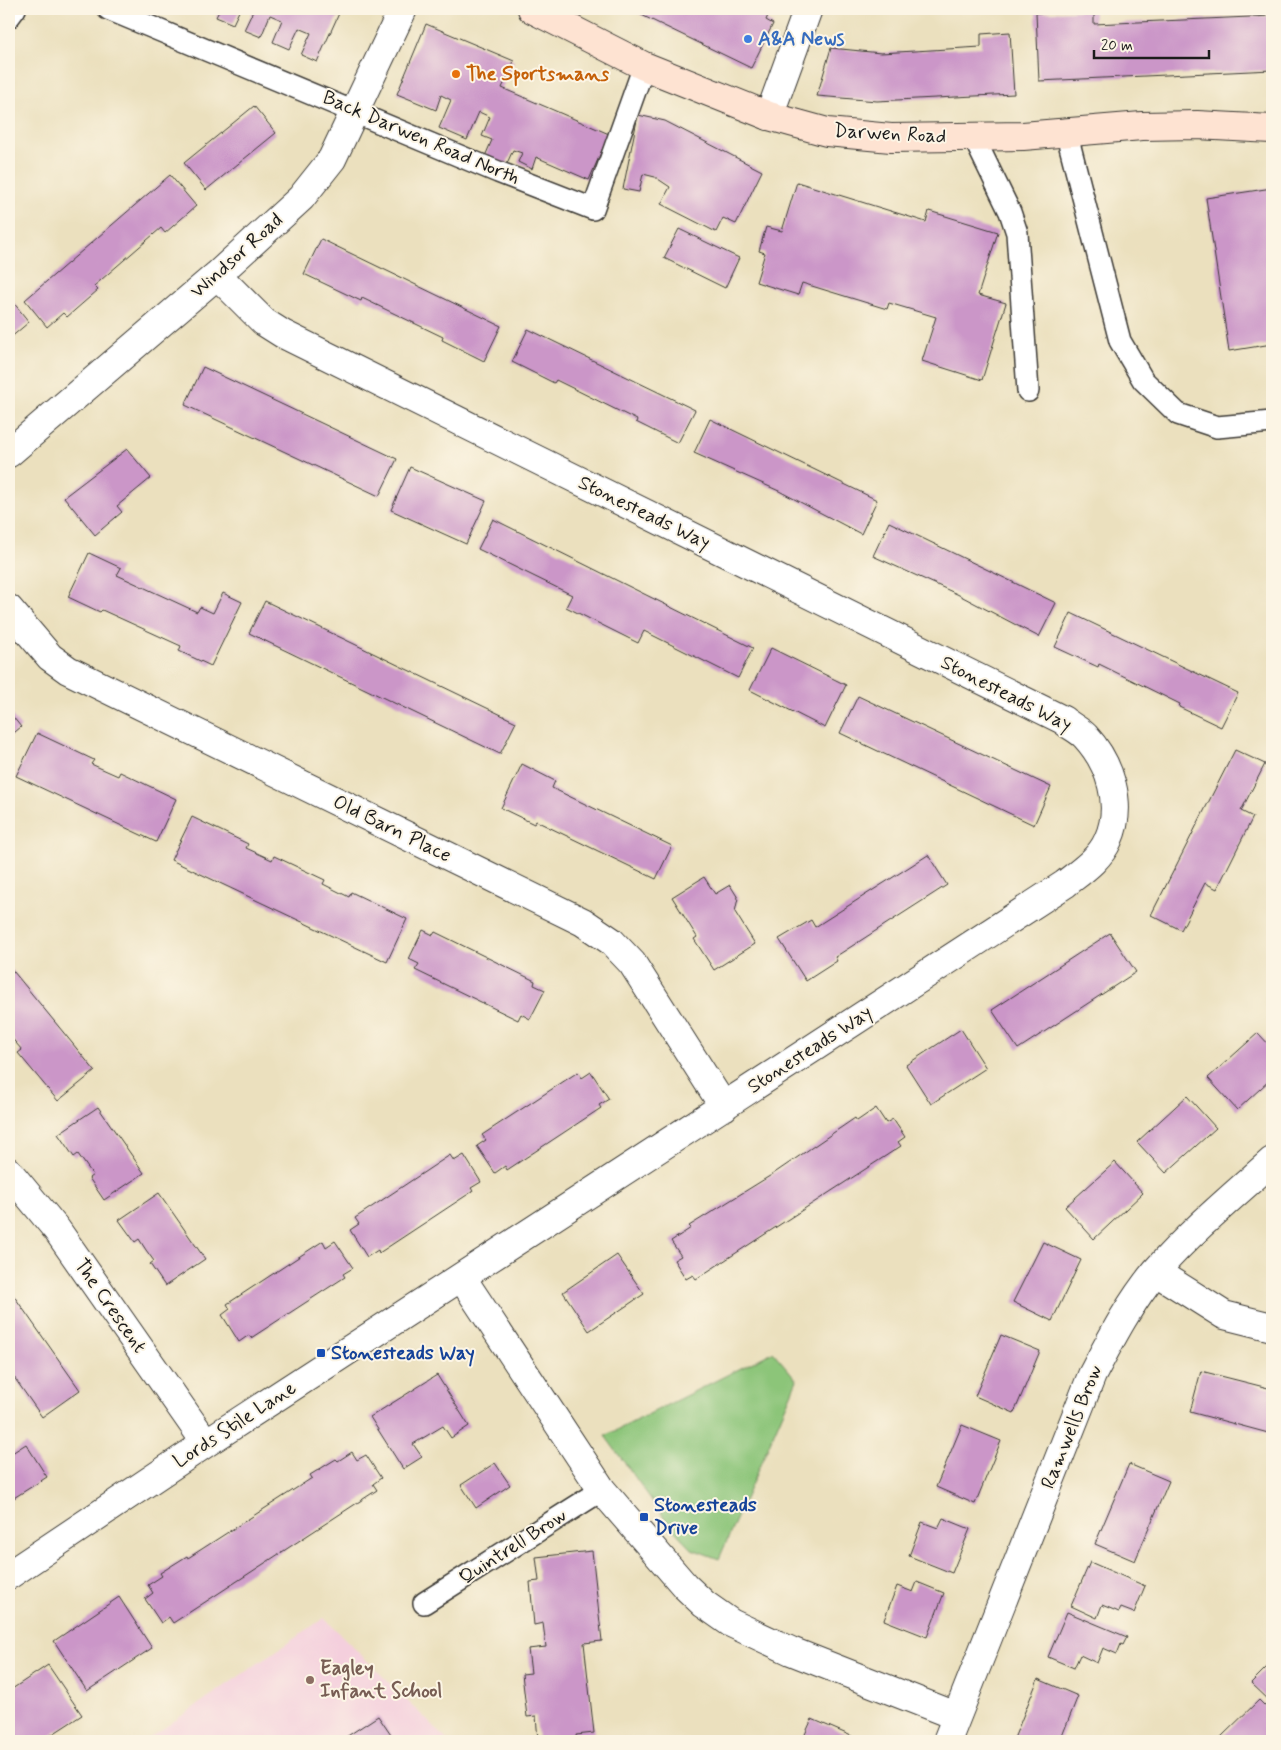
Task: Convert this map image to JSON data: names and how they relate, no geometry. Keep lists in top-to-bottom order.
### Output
{
  "streets": {
    "main road": ["Darwen Road"],
    "street": [
      "Windsor Road",
      "Stonesteads Way",
      "Old Barn Place",
      "The Crescent",
      "Lords Stile Lane",
      "Ramwells Brow"
    ],
    "lane": ["Back Darwen Road North", "Quintrell Brow"]
  },
  "crossings": [
    ["Darwen Road", "Back Darwen Road North"],
    ["Back Darwen Road North", "Windsor Road"],
    ["Windsor Road", "Stonesteads Way"],
    ["Stonesteads Way", "Old Barn Place"],
    ["Stonesteads Way", "Lords Stile Lane"],
    ["The Crescent", "Lords Stile Lane"]
  ],
  "places": {
    "other": ["A&A News", "The Sportsmans", "Eagley Infant School"],
    "transit": ["Stonesteads Way", "Stonesteads Drive"]
  },
  "scale_bar": "20 m"
}
